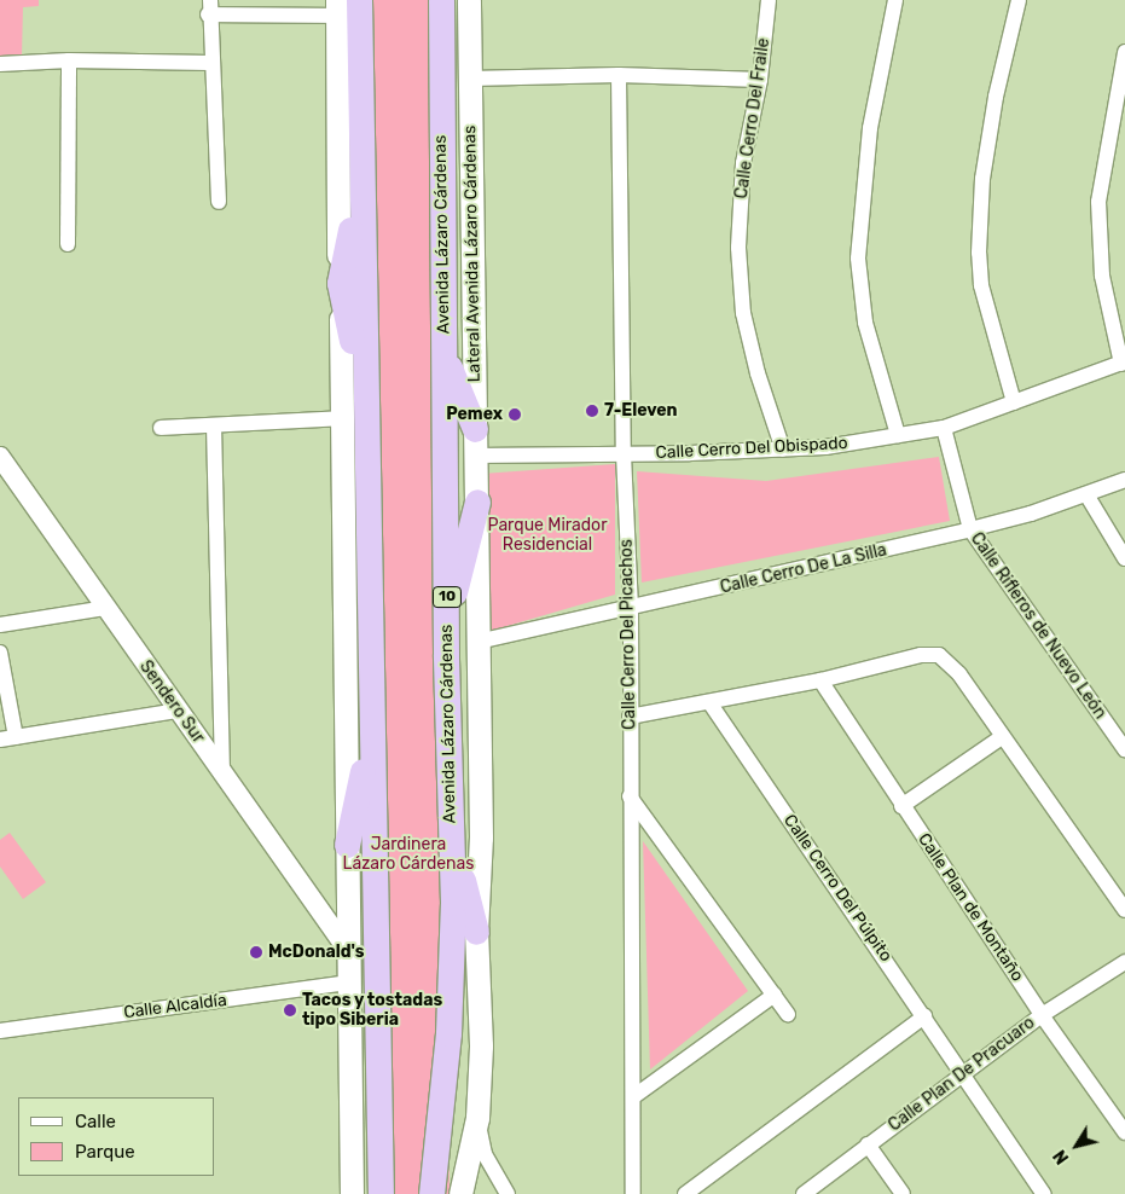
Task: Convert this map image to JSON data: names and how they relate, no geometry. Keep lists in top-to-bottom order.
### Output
{
  "streets": {
    "highway": ["Avenida Lázaro Cárdenas", "10"],
    "main road": ["Lateral Avenida Lázaro Cárdenas"],
    "street": [
      "Calle Cerro Del Fraile",
      "Calle Cerro Del Obispado",
      "Calle Cerro De La Silla",
      "Calle Rifleros de Nuevo León",
      "Calle Cerro Del Picachos",
      "Sendero Sur",
      "Calle Cerro Del Púlpito",
      "Calle Plan de Montaño",
      "Calle Alcaldía",
      "Calle Plan De Pracuaro"
    ]
  },
  "crossings": [
    ["Calle Cerro Del Fraile", "Calle Cerro Del Obispado"],
    ["Lateral Avenida Lázaro Cárdenas", "Calle Cerro Del Obispado"],
    ["Lateral Avenida Lázaro Cárdenas", "Calle Cerro De La Silla"],
    ["Calle Cerro Del Obispado", "Calle Rifleros de Nuevo León"],
    ["Calle Cerro Del Obispado", "Calle Cerro Del Picachos"],
    ["Calle Cerro De La Silla", "Calle Rifleros de Nuevo León"],
    ["Calle Cerro De La Silla", "Calle Cerro Del Picachos"],
    ["Calle Cerro Del Púlpito", "Calle Plan De Pracuaro"],
    ["Calle Plan de Montaño", "Calle Plan De Pracuaro"]
  ],
  "parks": ["Parque Mirador Residencial", "Jardinera Lázaro Cárdenas"],
  "places": [
    "7-Eleven",
    "Pemex",
    "McDonald's",
    "Tacos y tostadas tipo Siberia"
  ],
  "legend": ["Calle", "Parque"],
  "north": "bottom left"
}
